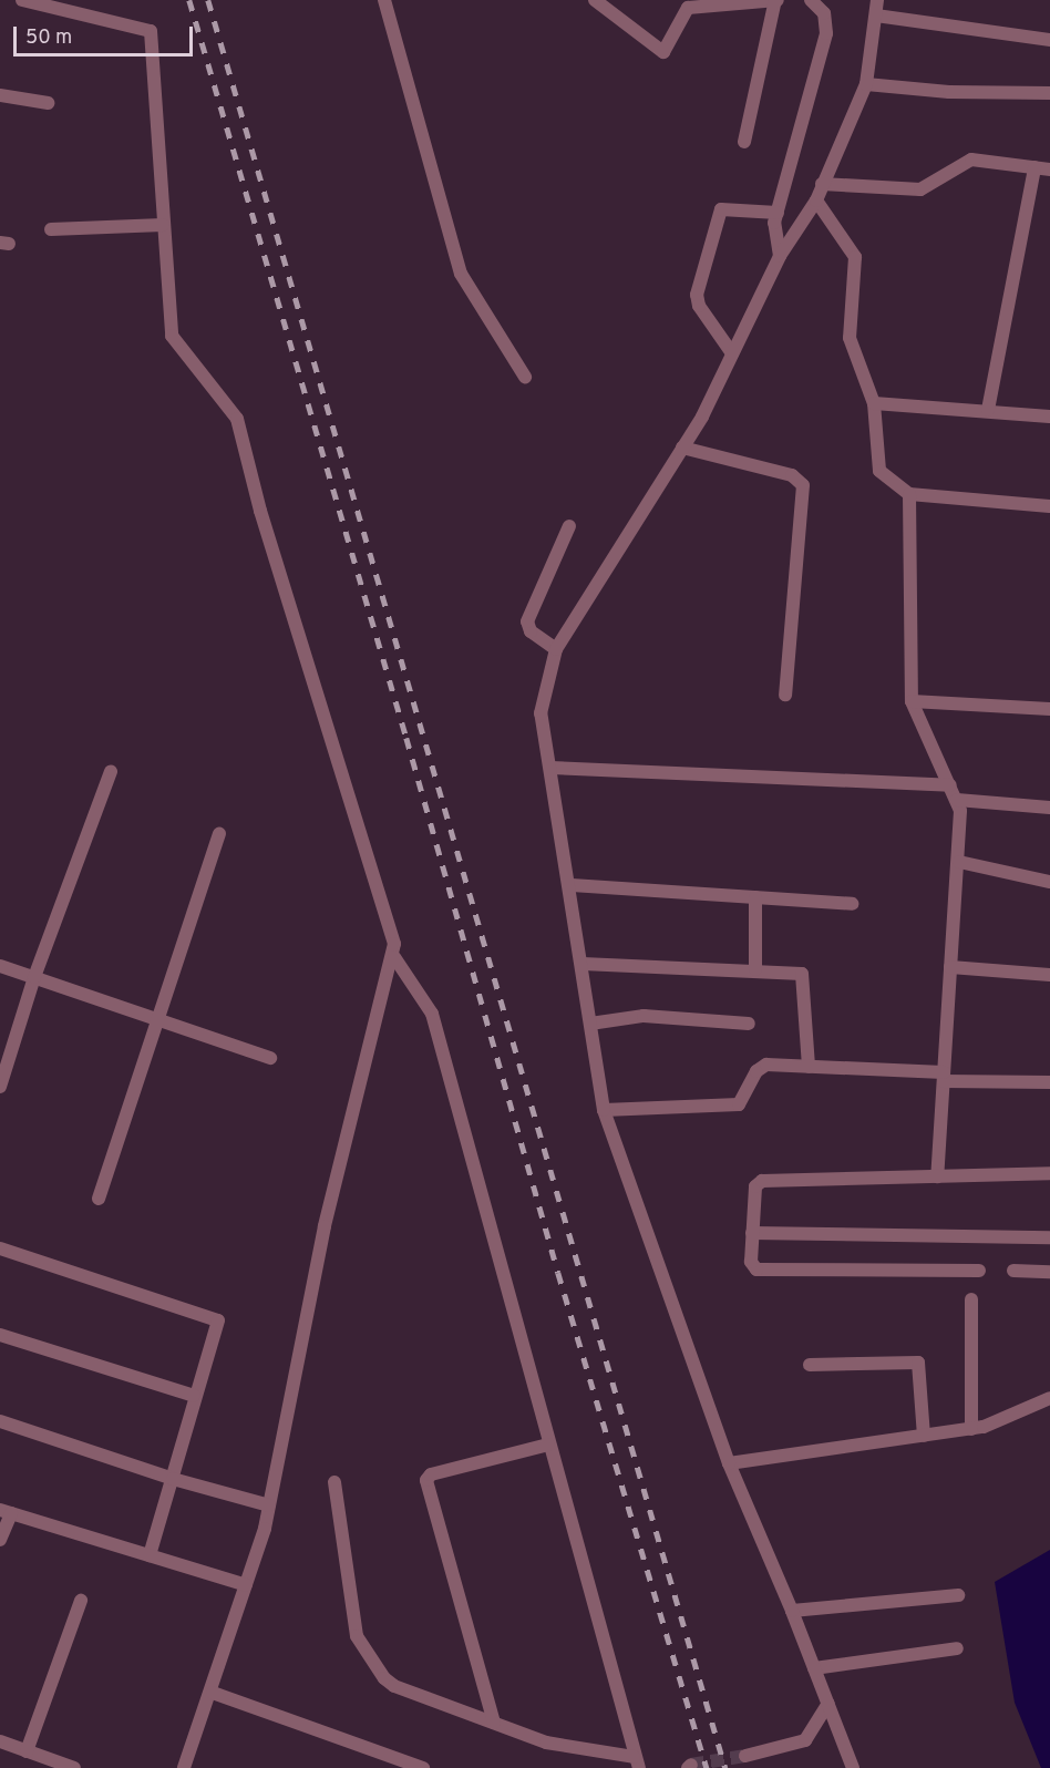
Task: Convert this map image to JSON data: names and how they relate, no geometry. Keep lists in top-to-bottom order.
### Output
{
  "scale_bar": "50 m"
}
